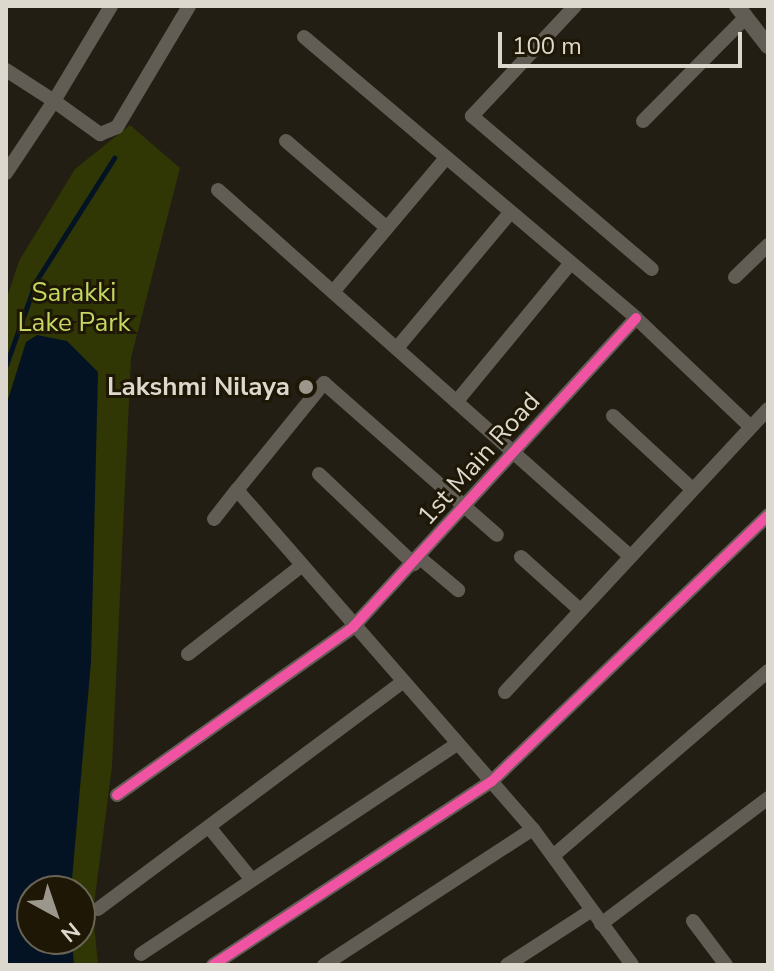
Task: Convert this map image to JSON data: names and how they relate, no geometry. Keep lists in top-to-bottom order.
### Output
{
  "streets": {
    "street": ["1st Main Road"]
  },
  "parks": ["Sarakki Lake Park"],
  "places": ["Lakshmi Nilaya"],
  "scale_bar": "100 m",
  "north": "bottom right"
}
